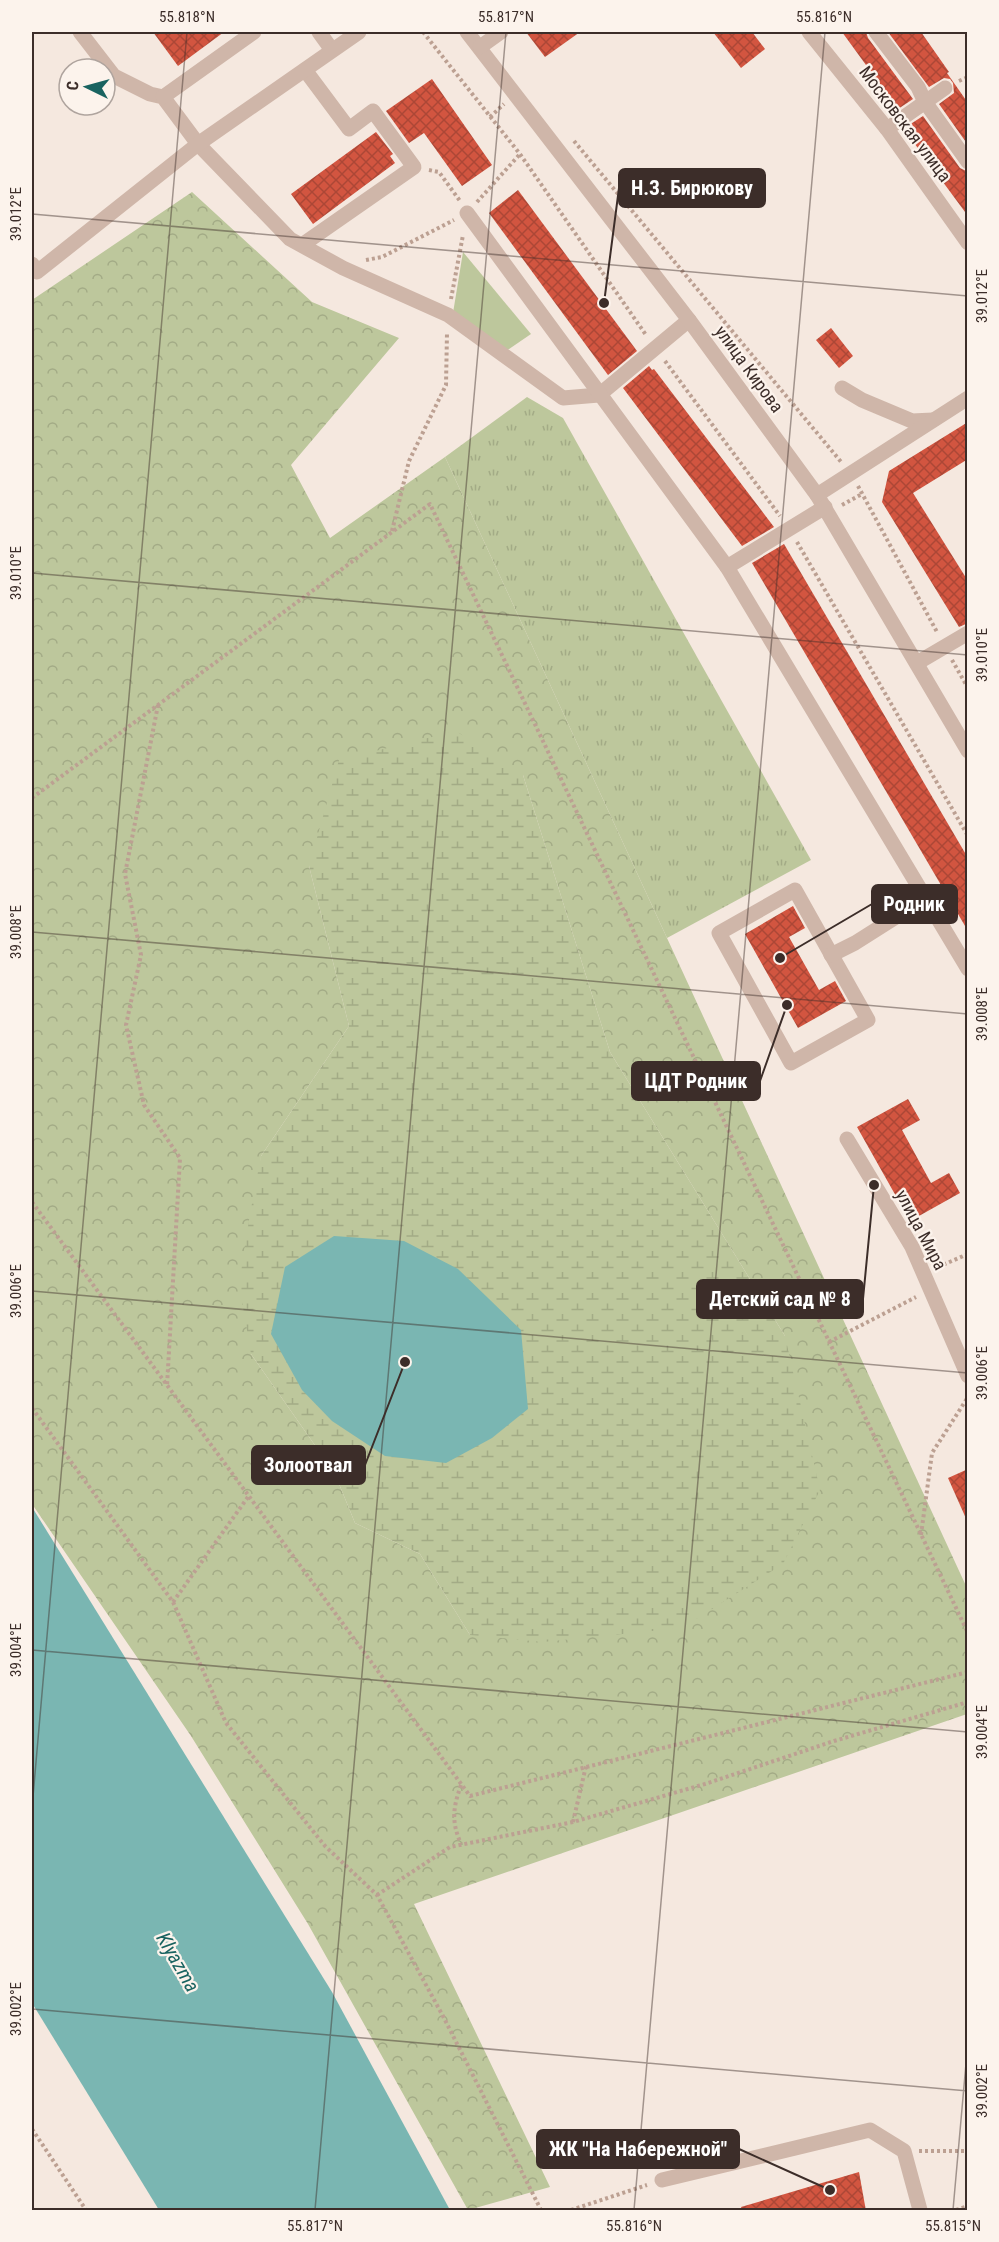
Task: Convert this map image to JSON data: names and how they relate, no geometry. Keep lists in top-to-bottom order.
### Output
{
  "streets": {
    "street": ["Московская улица", "улица Кирова", "улица Мира"]
  },
  "water": ["Klyazma"],
  "places": [
    "Н.З. Бирюкову",
    "Родник",
    "ЦДТ Родник",
    "Детский сад № 8",
    "Золоотвал",
    "ЖК \"На Набережной\""
  ],
  "north": "left",
  "coordinates": [
    "55.818°N",
    "55.817°N",
    "55.816°N",
    "39.012°E",
    "39.010°E",
    "39.008°E",
    "39.006°E",
    "39.004°E",
    "39.002°E",
    "55.815°N"
  ]
}
